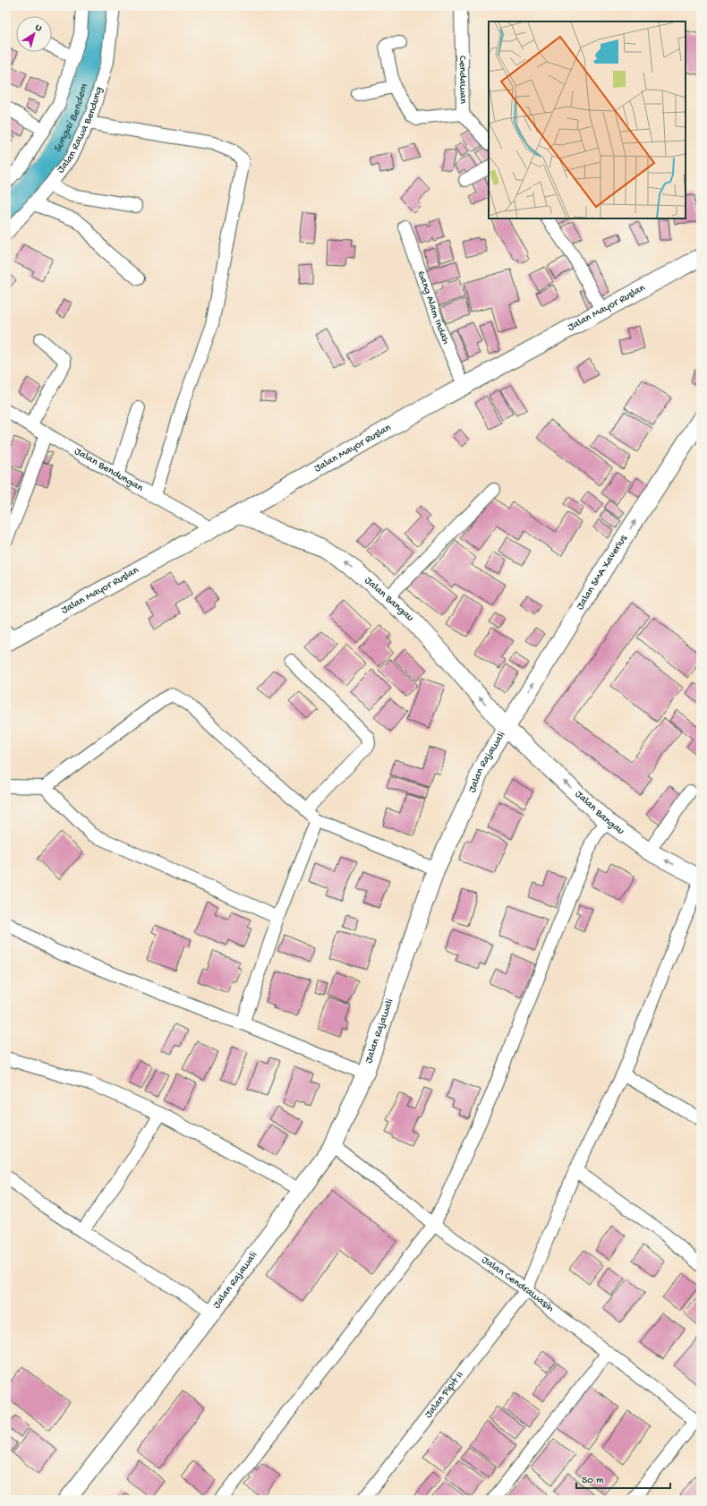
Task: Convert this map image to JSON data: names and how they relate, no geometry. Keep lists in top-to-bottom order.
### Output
{
  "streets": {
    "street": [
      "Cendawan",
      "Jalan Rawa Bendung",
      "Gang Alam Indah",
      "Jalan Mayor Ruslan",
      "Jalan Bendungan",
      "Jalan SMA Xaverius",
      "Jalan Bangau",
      "Jalan Rajawali",
      "Jalan Cendrawasih",
      "Jalan Pipit II"
    ]
  },
  "crossings": [
    ["Gang Alam Indah", "Jalan Mayor Ruslan"],
    ["Jalan Mayor Ruslan", "Jalan Bendungan"],
    ["Jalan Mayor Ruslan", "Jalan Bangau"],
    ["Jalan SMA Xaverius", "Jalan Bangau"],
    ["Jalan SMA Xaverius", "Jalan Rajawali"],
    ["Jalan Bangau", "Jalan Rajawali"],
    ["Jalan Bangau", "Jalan Pipit II"],
    ["Jalan Rajawali", "Jalan Cendrawasih"],
    ["Jalan Cendrawasih", "Jalan Pipit II"]
  ],
  "one_way": ["Jalan SMA Xaverius", "Jalan Bangau"],
  "water": ["Sungai Bendem"],
  "scale_bar": "50 m",
  "north": "top right"
}
